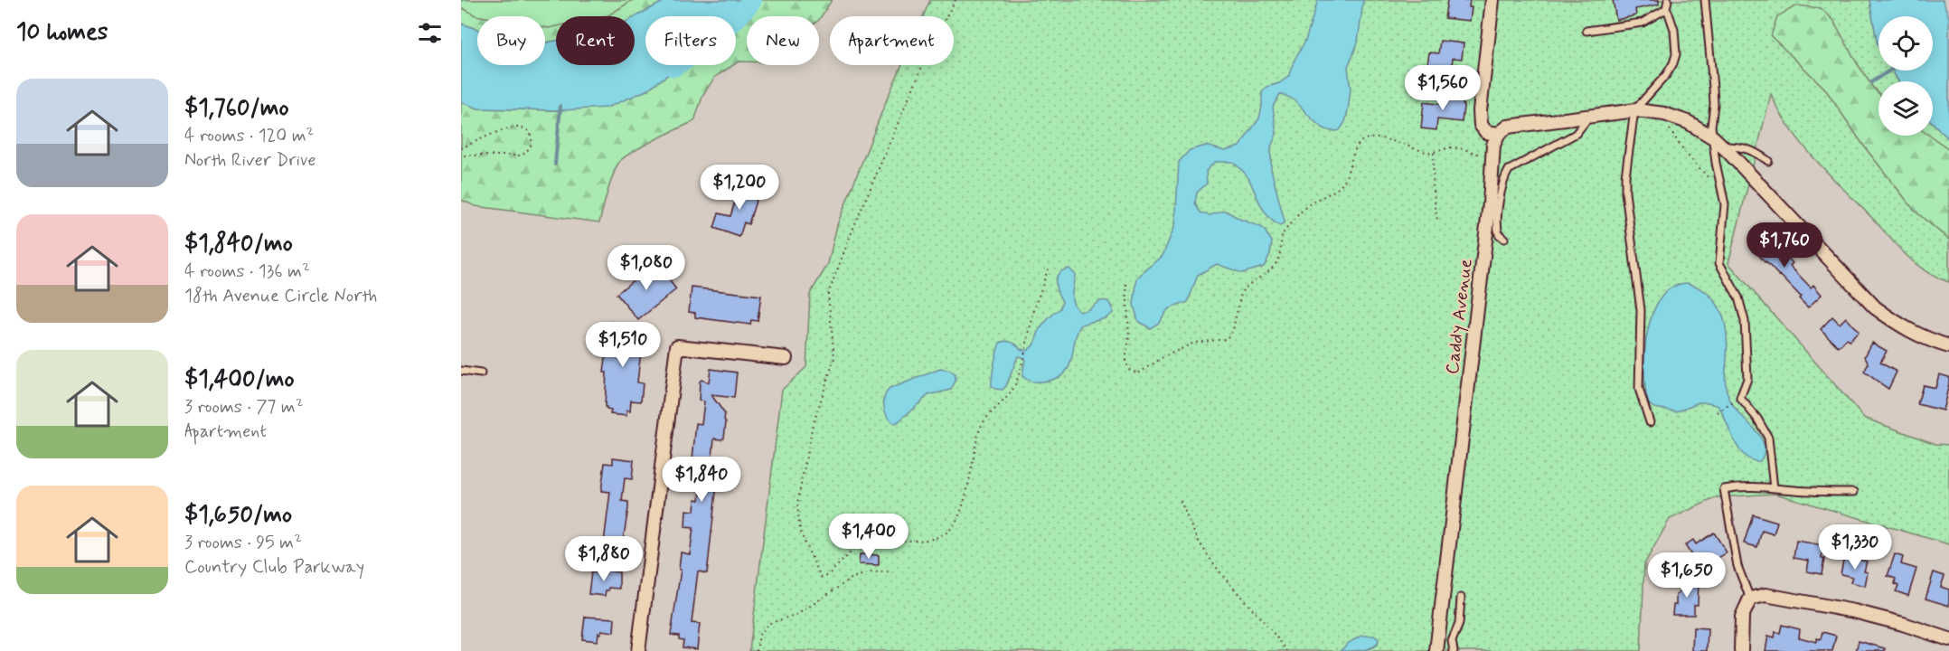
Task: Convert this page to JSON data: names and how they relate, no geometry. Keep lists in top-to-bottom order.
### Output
{
  "streets": {
    "street": ["Caddy Avenue"]
  },
  "page": {
    "heading": "10 homes",
    "chip": [
      "Buy",
      "Rent",
      "Filters",
      "New",
      "Apartment"
    ],
    "list": [
      {
        "name": "$1,760/mo",
        "note": "4 rooms · 120 m² · North River Drive"
      },
      {
        "name": "$1,840/mo",
        "note": "4 rooms · 136 m² · 18th Avenue Circle North"
      },
      {
        "name": "$1,400/mo",
        "note": "3 rooms · 77 m² · Apartment"
      },
      {
        "name": "$1,650/mo",
        "note": "3 rooms · 95 m² · Country Club Parkway"
      }
    ],
    "price": [
      "$1,560",
      "$1,200",
      "$1,760",
      "$1,080",
      "$1,510",
      "$1,840",
      "$1,400",
      "$1,330",
      "$1,880",
      "$1,650"
    ]
  }
}
